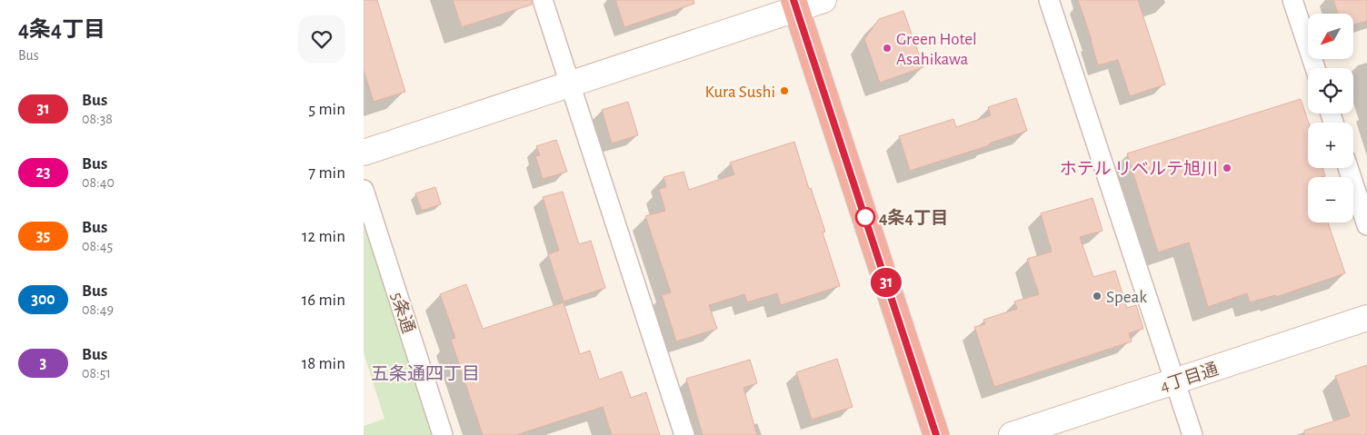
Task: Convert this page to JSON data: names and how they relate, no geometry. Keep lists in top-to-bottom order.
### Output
{
  "streets": {
    "street": ["5条通", "4丁目通"]
  },
  "districts": ["五条通四丁目"],
  "places": [
    "Green Hotel Asahikawa",
    "Kura Sushi",
    "ホテル リベルテ旭川",
    "4条4丁目",
    "Speak"
  ],
  "lines": ["bus line 31"],
  "north": "bottom left",
  "page": {
    "heading": ["4条4丁目", "Bus"],
    "on_map": "31",
    "map_buttons": ["+", "−"],
    "list": [
      {
        "mark": "31",
        "name": "Bus",
        "note": "08:38",
        "value": "5 min"
      },
      {
        "mark": "23",
        "name": "Bus",
        "note": "08:40",
        "value": "7 min"
      },
      {
        "mark": "35",
        "name": "Bus",
        "note": "08:45",
        "value": "12 min"
      },
      {
        "mark": "300",
        "name": "Bus",
        "note": "08:49",
        "value": "16 min"
      },
      {
        "mark": "3",
        "name": "Bus",
        "note": "08:51",
        "value": "18 min"
      }
    ]
  }
}
